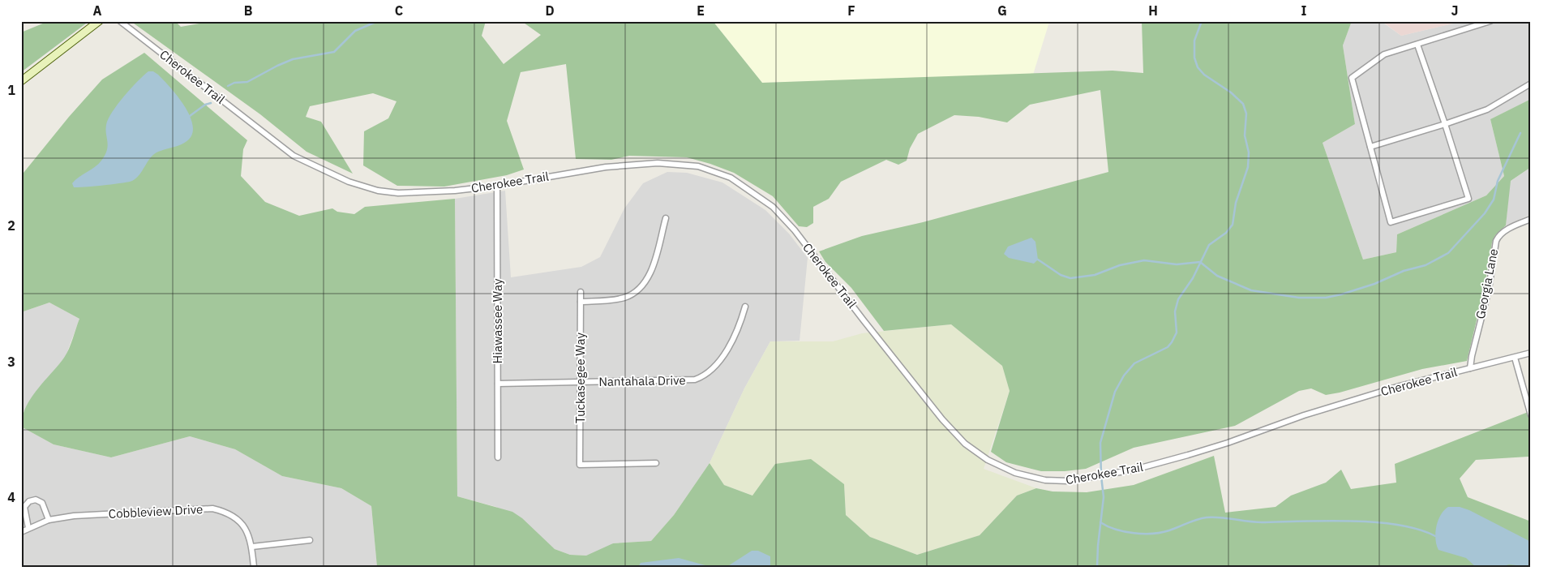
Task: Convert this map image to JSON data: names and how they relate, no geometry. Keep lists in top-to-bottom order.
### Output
{
  "streets": {
    "street": [
      "Cherokee Trail",
      "Georgia Lane",
      "Hiawassee Way",
      "Tuckasegee Way",
      "Nantahala Drive",
      "Cobbleview Drive"
    ]
  },
  "crossings": [
    ["Cherokee Trail", "Georgia Lane"],
    ["Cherokee Trail", "Hiawassee Way"],
    ["Hiawassee Way", "Nantahala Drive"],
    ["Tuckasegee Way", "Nantahala Drive"]
  ],
  "grid": {
    "columns": [
      "A",
      "B",
      "C",
      "D",
      "E",
      "F",
      "G",
      "H",
      "I",
      "J"
    ],
    "rows": [
      "1",
      "2",
      "3",
      "4"
    ]
  }
}
